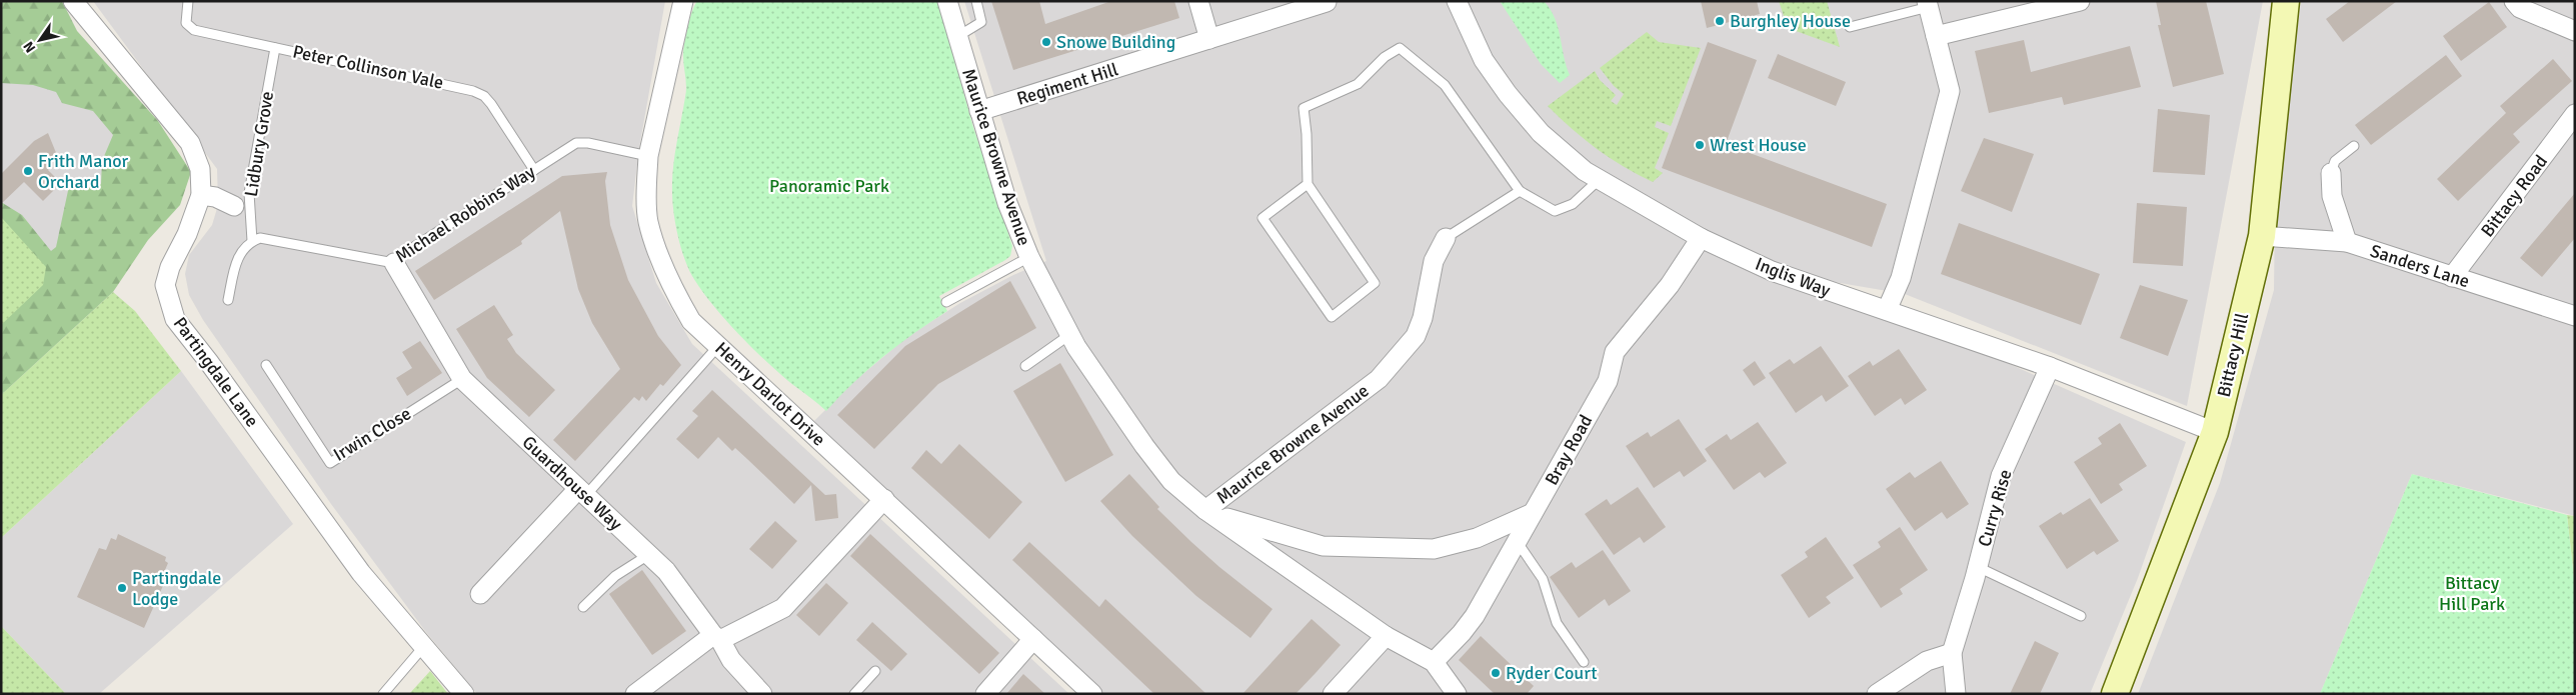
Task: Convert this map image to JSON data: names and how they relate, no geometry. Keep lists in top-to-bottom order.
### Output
{
  "streets": {
    "main road": ["Bittacy Hill"],
    "street": [
      "Regiment Hill",
      "Maurice Browne Avenue",
      "Bittacy Road",
      "Sanders Lane",
      "Inglis Way",
      "Partingdale Lane",
      "Henry Darlot Drive",
      "Bray Road",
      "Guardhouse Way",
      "Curry Rise"
    ],
    "lane": [
      "Peter Collinson Vale",
      "Lidbury Grove",
      "Michael Robbins Way",
      "Irwin Close"
    ]
  },
  "crossings": [
    ["Peter Collinson Vale", "Lidbury Grove"],
    ["Peter Collinson Vale", "Michael Robbins Way"],
    ["Regiment Hill", "Maurice Browne Avenue"],
    ["Lidbury Grove", "Michael Robbins Way"],
    ["Bittacy Road", "Sanders Lane"],
    ["Michael Robbins Way", "Henry Darlot Drive"],
    ["Michael Robbins Way", "Guardhouse Way"],
    ["Sanders Lane", "Bittacy Hill"],
    ["Inglis Way", "Bittacy Hill"],
    ["Inglis Way", "Bray Road"],
    ["Inglis Way", "Curry Rise"],
    ["Irwin Close", "Guardhouse Way"]
  ],
  "parks": ["Panoramic Park", "Bittacy Hill Park"],
  "places": [
    "Burghley House",
    "Snowe Building",
    "Wrest House",
    "Frith Manor Orchard",
    "Partingdale Lodge",
    "Ryder Court"
  ],
  "north": "bottom left"
}
